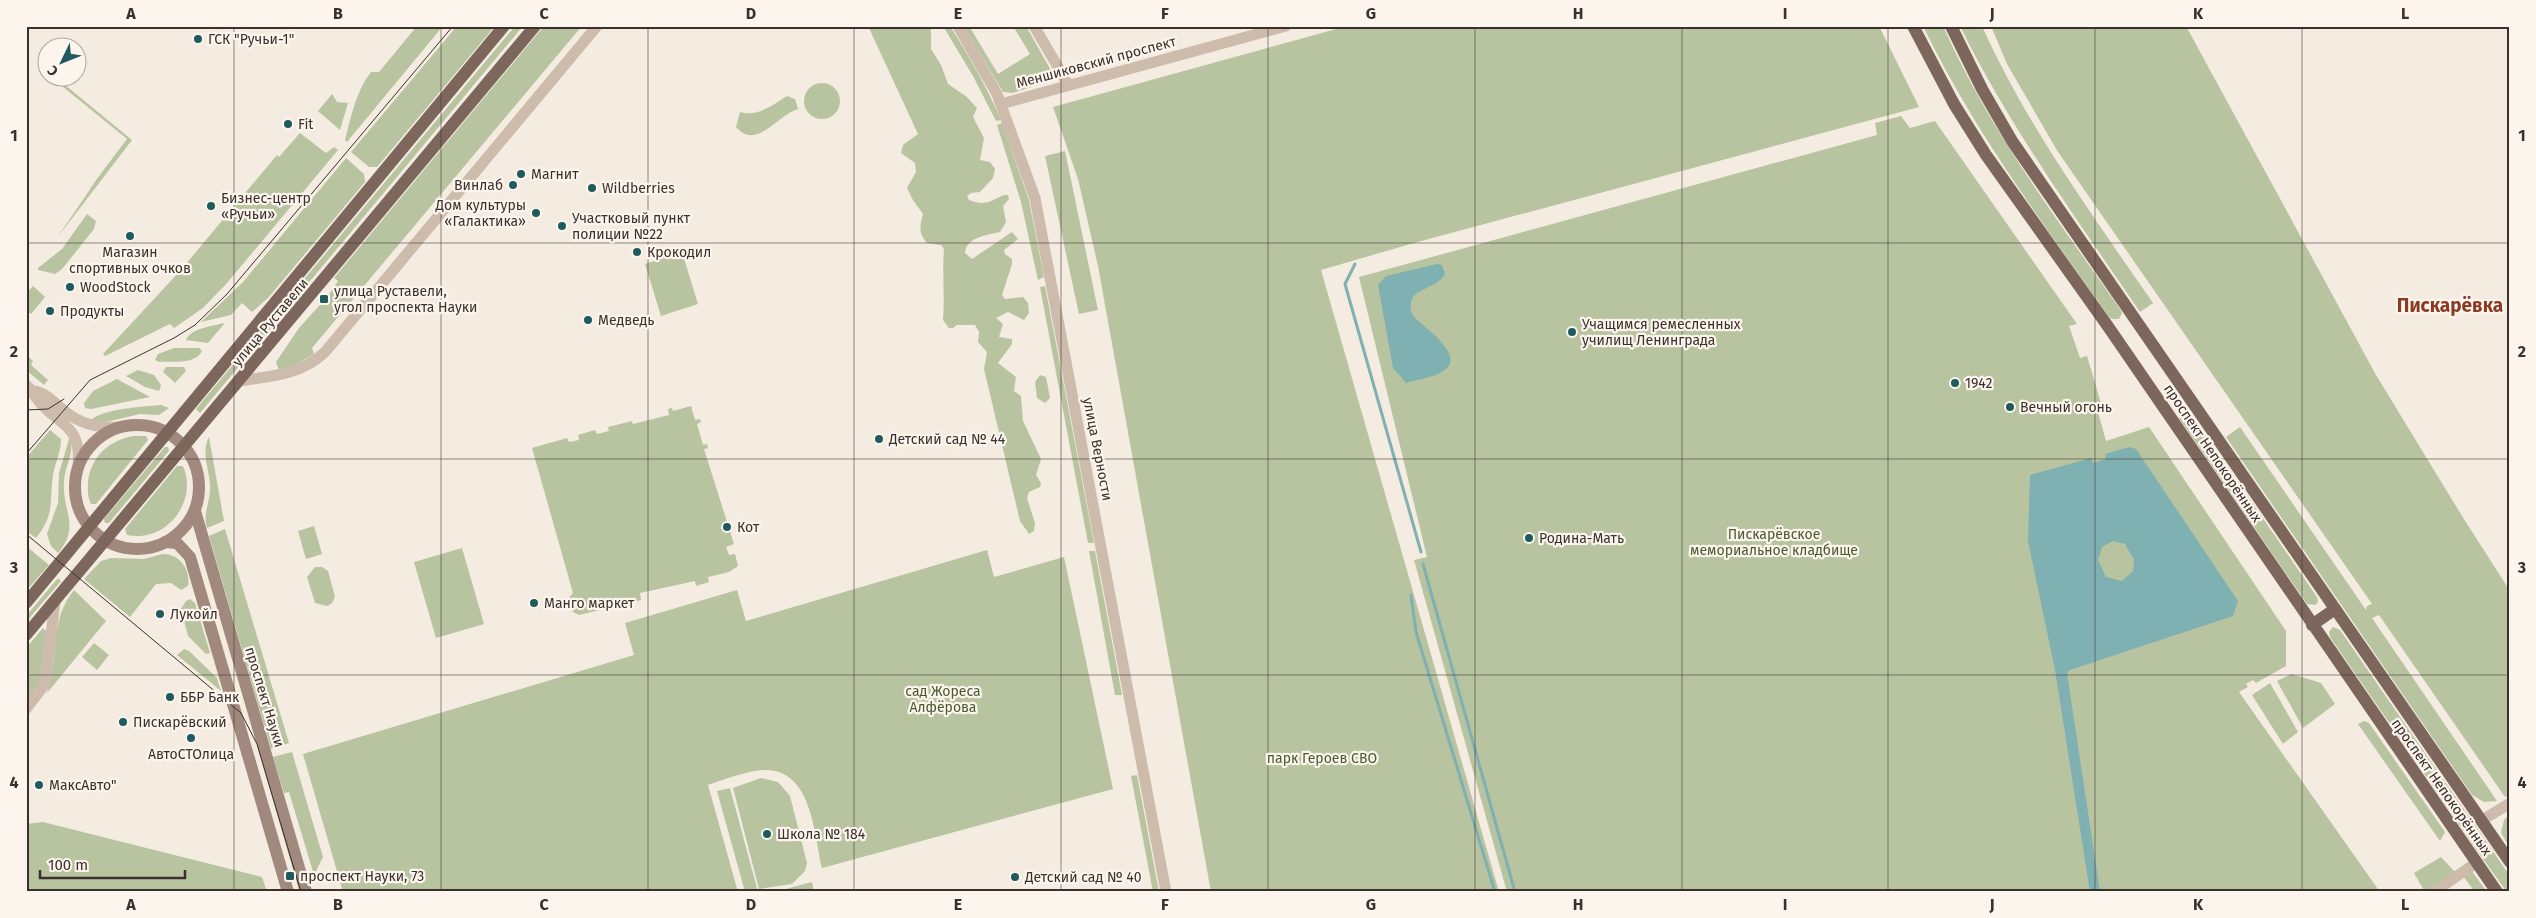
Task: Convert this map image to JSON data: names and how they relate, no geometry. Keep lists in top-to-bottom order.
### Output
{
  "streets": {
    "main road": ["улица Руставели", "проспект Непокорённых", "проспект Науки"],
    "street": ["Меншиковский проспект", "улица Верности"]
  },
  "crossings": [
    ["Меншиковский проспект", "улица Верности"],
    ["улица Руставели", "проспект Науки"]
  ],
  "districts": ["Пискарёвка"],
  "parks": ["Пискарёвское мемориальное кладбище", "сад Жореса Алфёрова", "парк Героев СВО"],
  "places": {
    "other": [
      "ГСК \"Ручьи-1\"",
      "Fit",
      "Магнит",
      "Винлаб",
      "Wildberries",
      "Бизнес-центр «Ручьи»",
      "Дом культуры «Галактика»",
      "Участковый пункт полиции №22",
      "Магазин спортивных очков",
      "Крокодил",
      "WoodStock",
      "Продукты",
      "Медведь",
      "Учащимся ремесленных училищ Ленинграда",
      "1942",
      "Вечный огонь",
      "Детский сад № 44",
      "Кот",
      "Родина-Мать",
      "Манго маркет",
      "Лукойл",
      "ББР Банк",
      "Пискарёвский",
      "АвтоСТОлица",
      "МаксАвто\"",
      "Школа № 184",
      "Детский сад № 40"
    ],
    "transit": ["улица Руставели, угол проспекта Науки", "проспект Науки, 73"]
  },
  "scale_bar": "100 m",
  "north": "bottom left",
  "grid": {
    "columns": [
      "A",
      "B",
      "C",
      "D",
      "E",
      "F",
      "G",
      "H",
      "I",
      "J",
      "K",
      "L"
    ],
    "rows": [
      "1",
      "2",
      "3",
      "4"
    ]
  }
}
